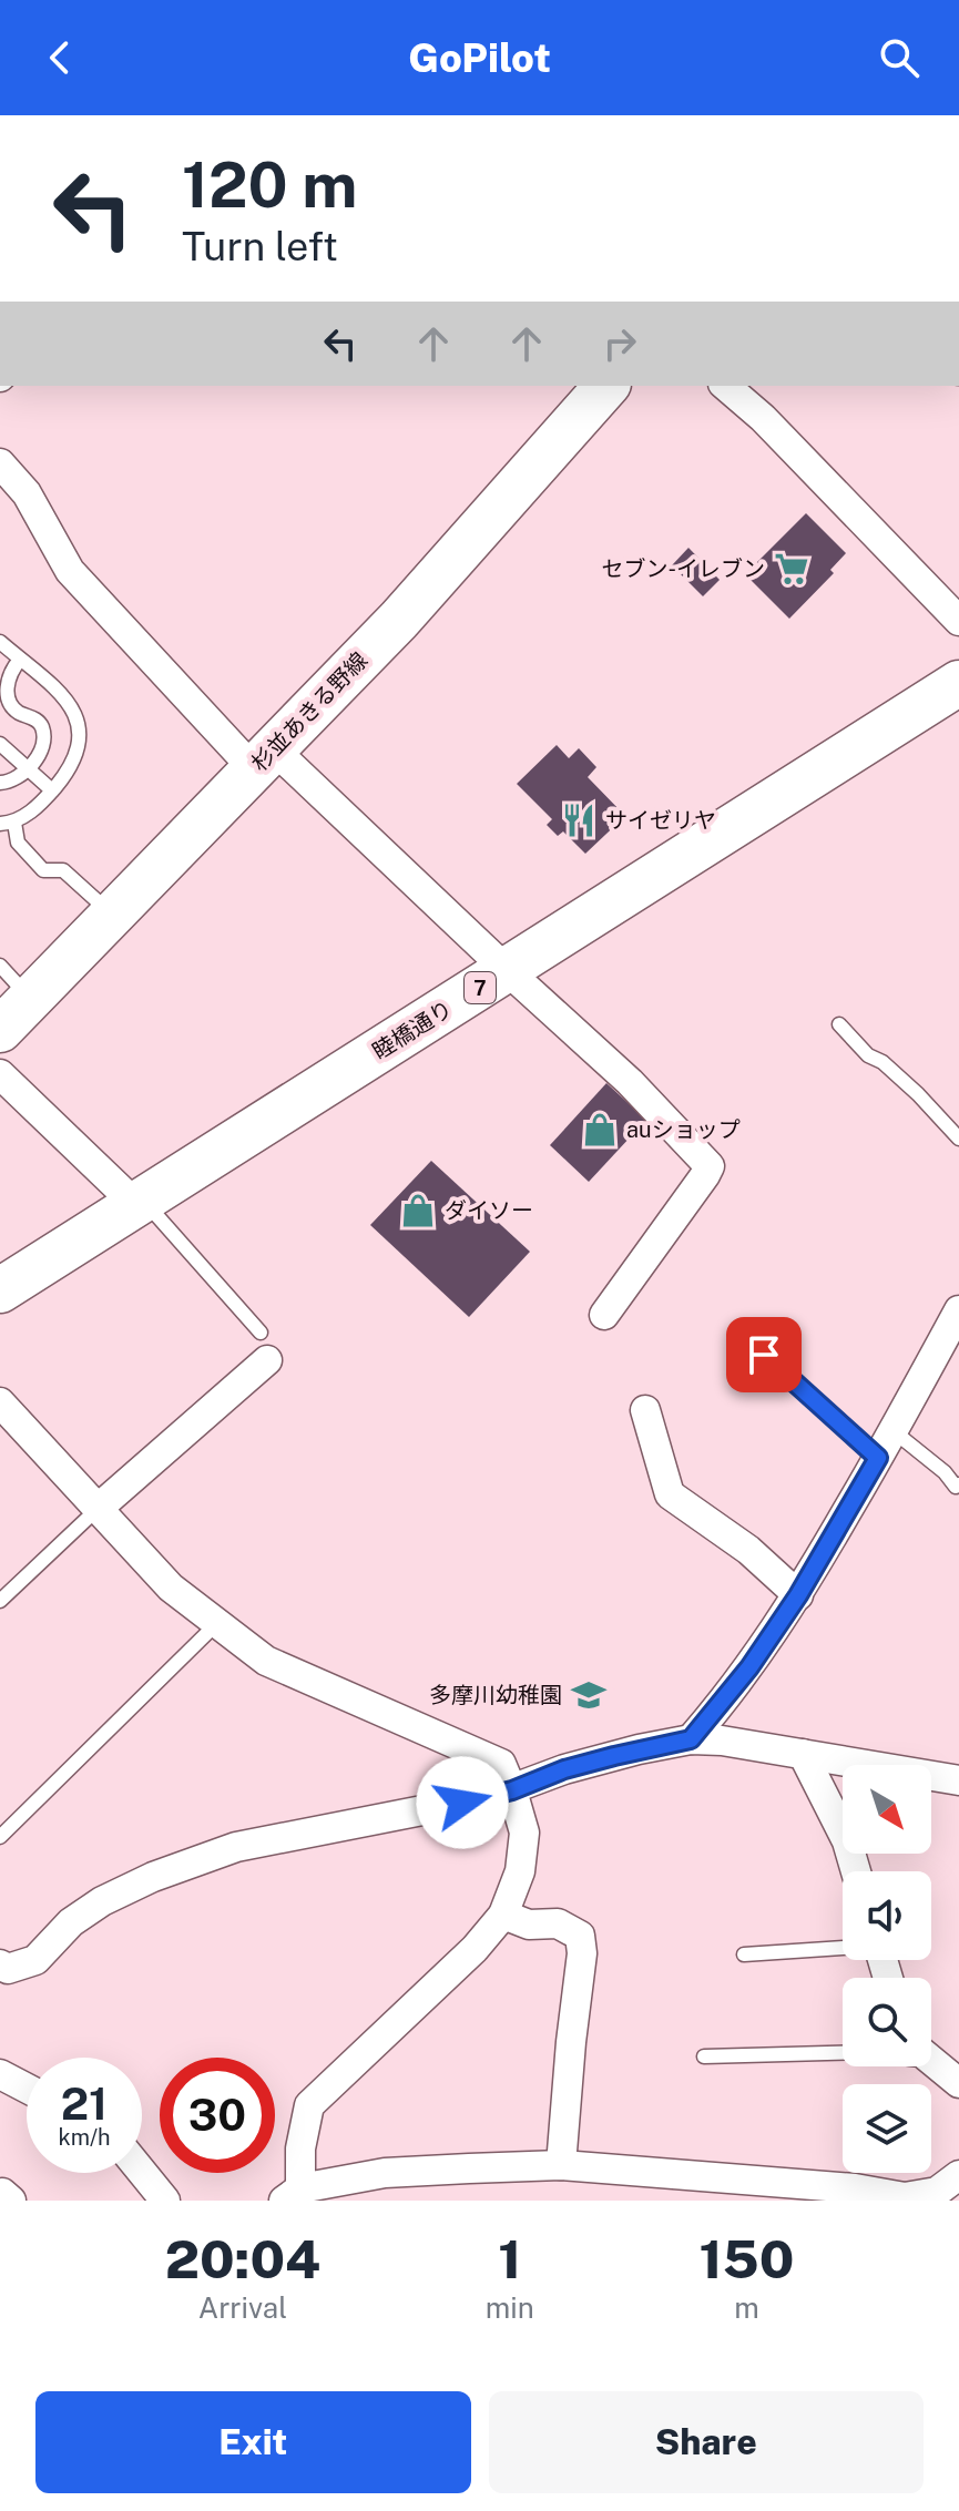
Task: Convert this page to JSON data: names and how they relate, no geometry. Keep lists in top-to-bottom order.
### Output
{
  "streets": {
    "main road": ["杉並あきる野線", "7", "睦橋通り"]
  },
  "places": {
    "supermarket": ["セブン-イレブン"],
    "restaurant": ["サイゼリヤ"],
    "shop": ["auショップ", "ダイソー"],
    "school or university": ["多摩川幼稚園"]
  },
  "north": "bottom right",
  "page": {
    "header": "GoPilot",
    "turn": ["120 m", "Turn left"],
    "speed": "21 km/h",
    "limit": "30",
    "eta": [
      "20:04",
      "Arrival",
      "1",
      "min",
      "150",
      "m"
    ],
    "buttons": ["Exit", "Share"]
  }
}
